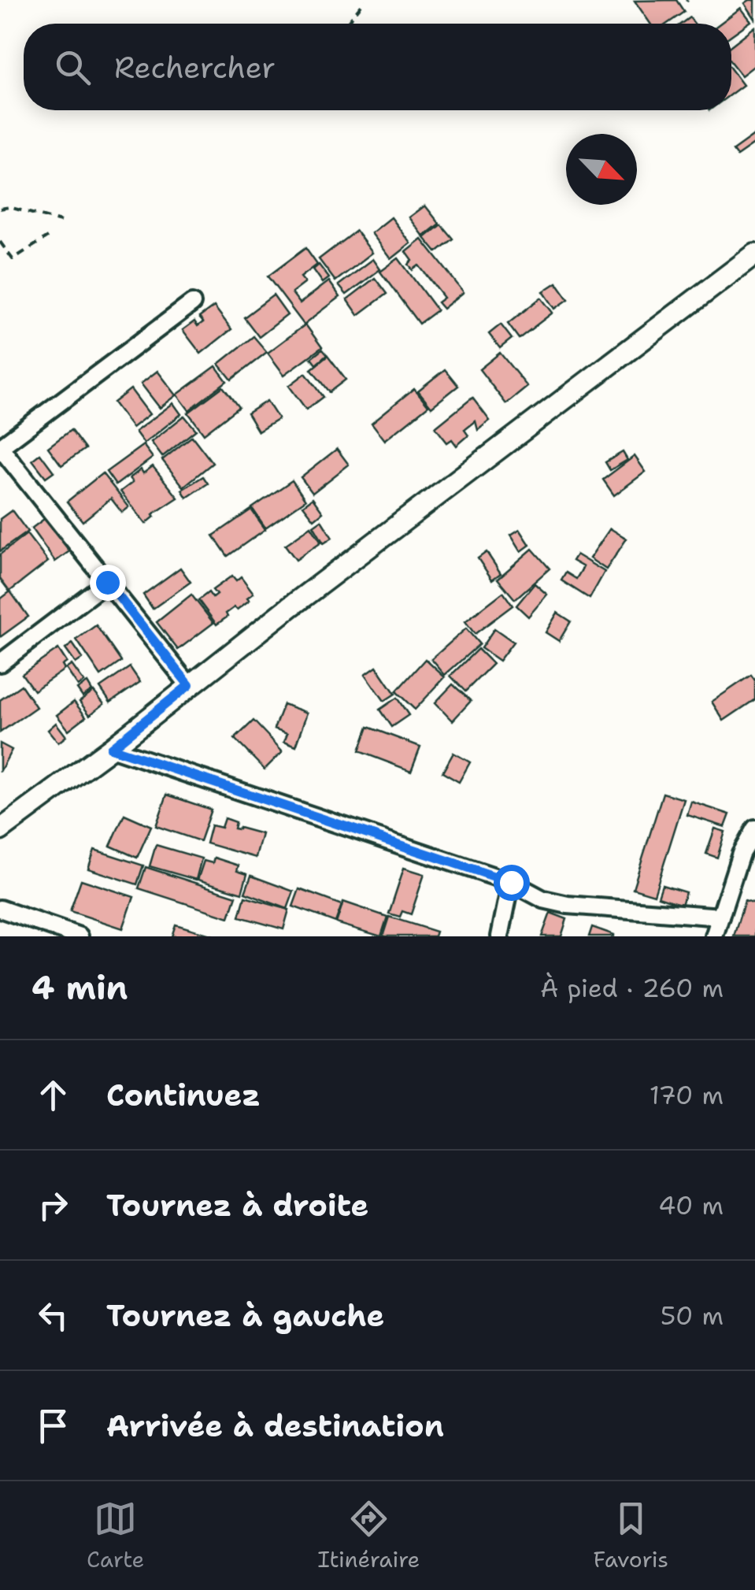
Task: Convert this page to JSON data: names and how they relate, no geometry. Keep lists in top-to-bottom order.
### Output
{
  "north": "bottom right",
  "page": {
    "search": "Rechercher",
    "heading": ["4 min", "À pied · 260 m"],
    "list": [
      ["Continuez", "170 m"],
      ["Tournez à droite", "40 m"],
      ["Tournez à gauche", "50 m"],
      "Arrivée à destination"
    ],
    "nav": ["Carte", "Itinéraire", "Favoris"]
  }
}
